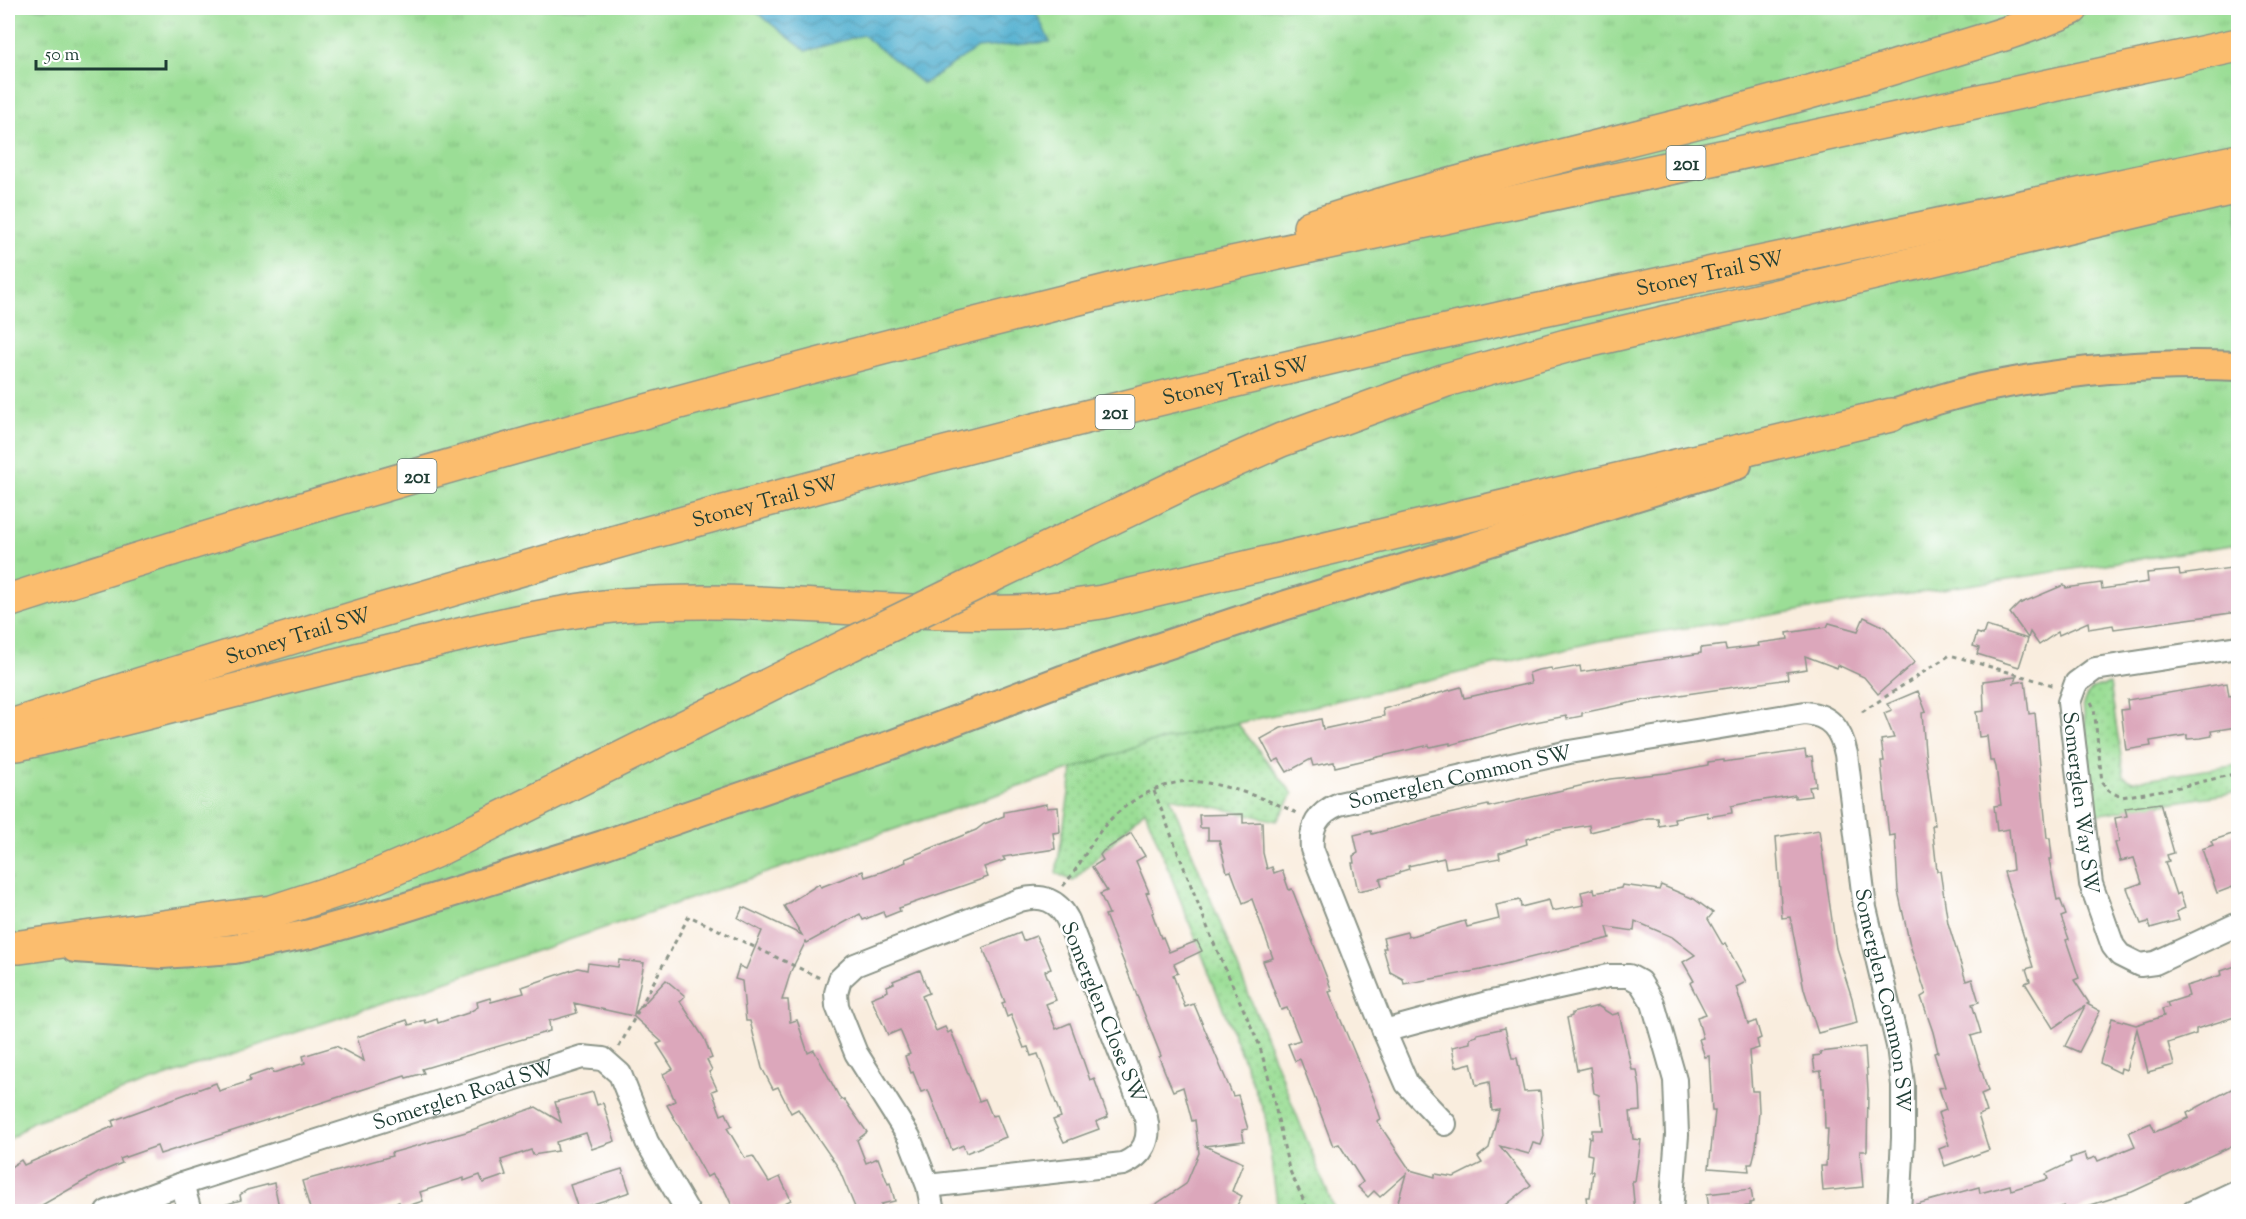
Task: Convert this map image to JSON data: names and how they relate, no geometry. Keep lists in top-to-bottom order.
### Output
{
  "streets": {
    "highway": ["201", "Stoney Trail SW"],
    "street": [
      "Somerglen Common SW",
      "Somerglen Way SW",
      "Somerglen Close SW",
      "Somerglen Road SW"
    ]
  },
  "scale_bar": "50 m"
}
